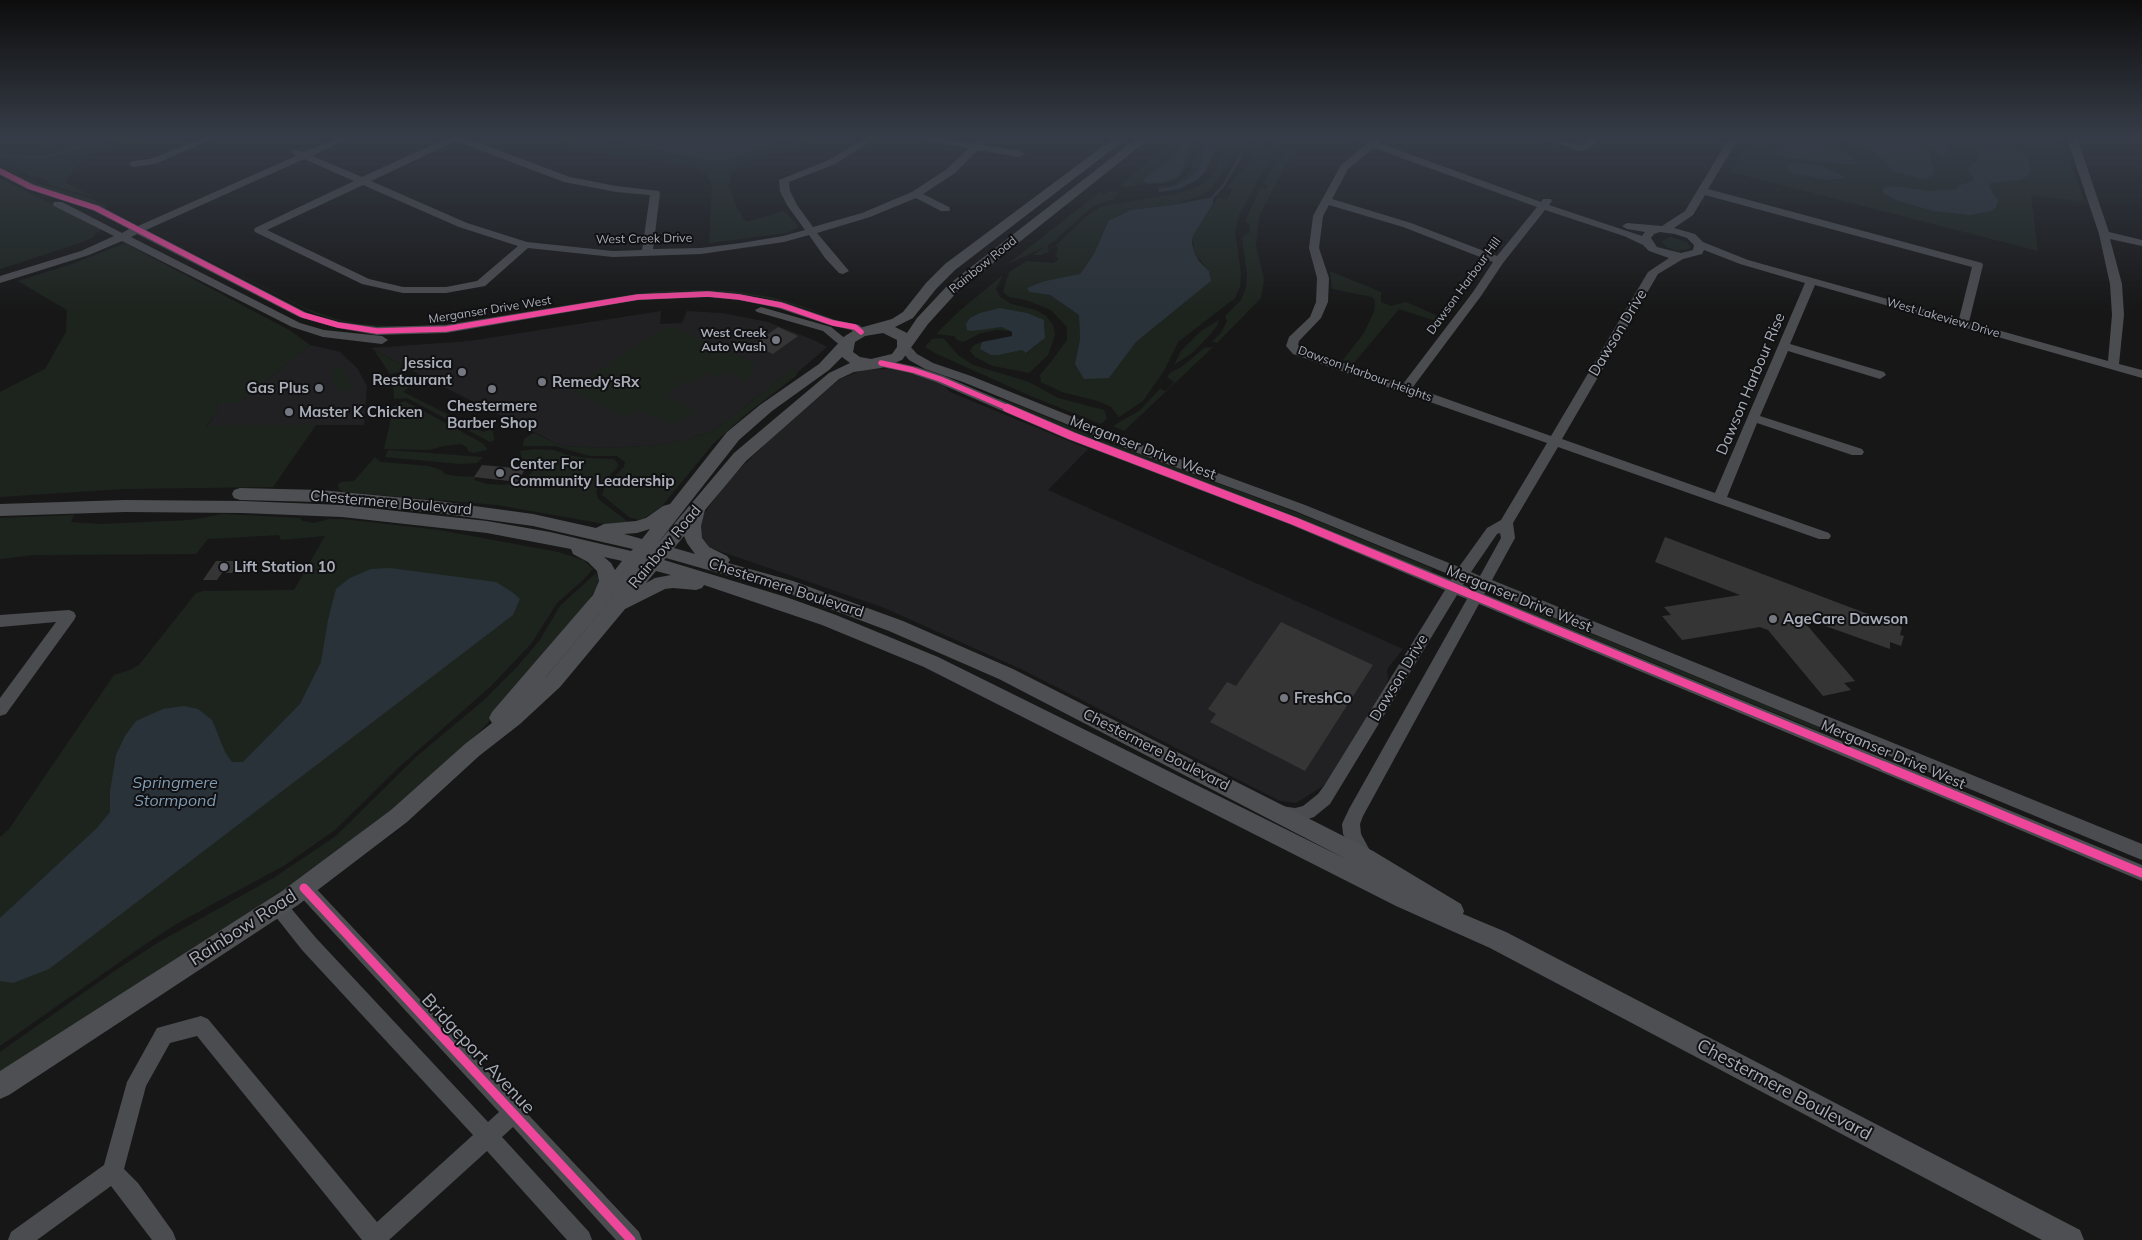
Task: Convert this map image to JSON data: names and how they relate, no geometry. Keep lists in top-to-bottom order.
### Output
{
  "streets": {
    "main road": ["Rainbow Road", "Chestermere Boulevard"],
    "street": [
      "West Creek Drive",
      "Dawson Harbour Hill",
      "Merganser Drive West",
      "West Lakeview Drive",
      "Dawson Drive",
      "Dawson Harbour Heights",
      "Dawson Harbour Rise",
      "Bridgeport Avenue"
    ]
  },
  "crossings": [
    ["Rainbow Road", "Merganser Drive West"],
    ["Rainbow Road", "Chestermere Boulevard"],
    ["Rainbow Road", "Bridgeport Avenue"],
    ["Dawson Harbour Hill", "Dawson Harbour Heights"],
    ["Merganser Drive West", "Dawson Drive"],
    ["West Lakeview Drive", "Dawson Drive"],
    ["West Lakeview Drive", "Dawson Harbour Rise"],
    ["Dawson Drive", "Dawson Harbour Heights"],
    ["Dawson Drive", "Chestermere Boulevard"],
    ["Dawson Harbour Heights", "Dawson Harbour Rise"]
  ],
  "water": ["Springmere Stormpond"],
  "places": [
    "West Creek Auto Wash",
    "Jessica Restaurant",
    "Remedy’sRx",
    "Gas Plus",
    "Chestermere Barber Shop",
    "Master K Chicken",
    "Center For Community Leadership",
    "Lift Station 10",
    "AgeCare Dawson",
    "FreshCo"
  ]
}
